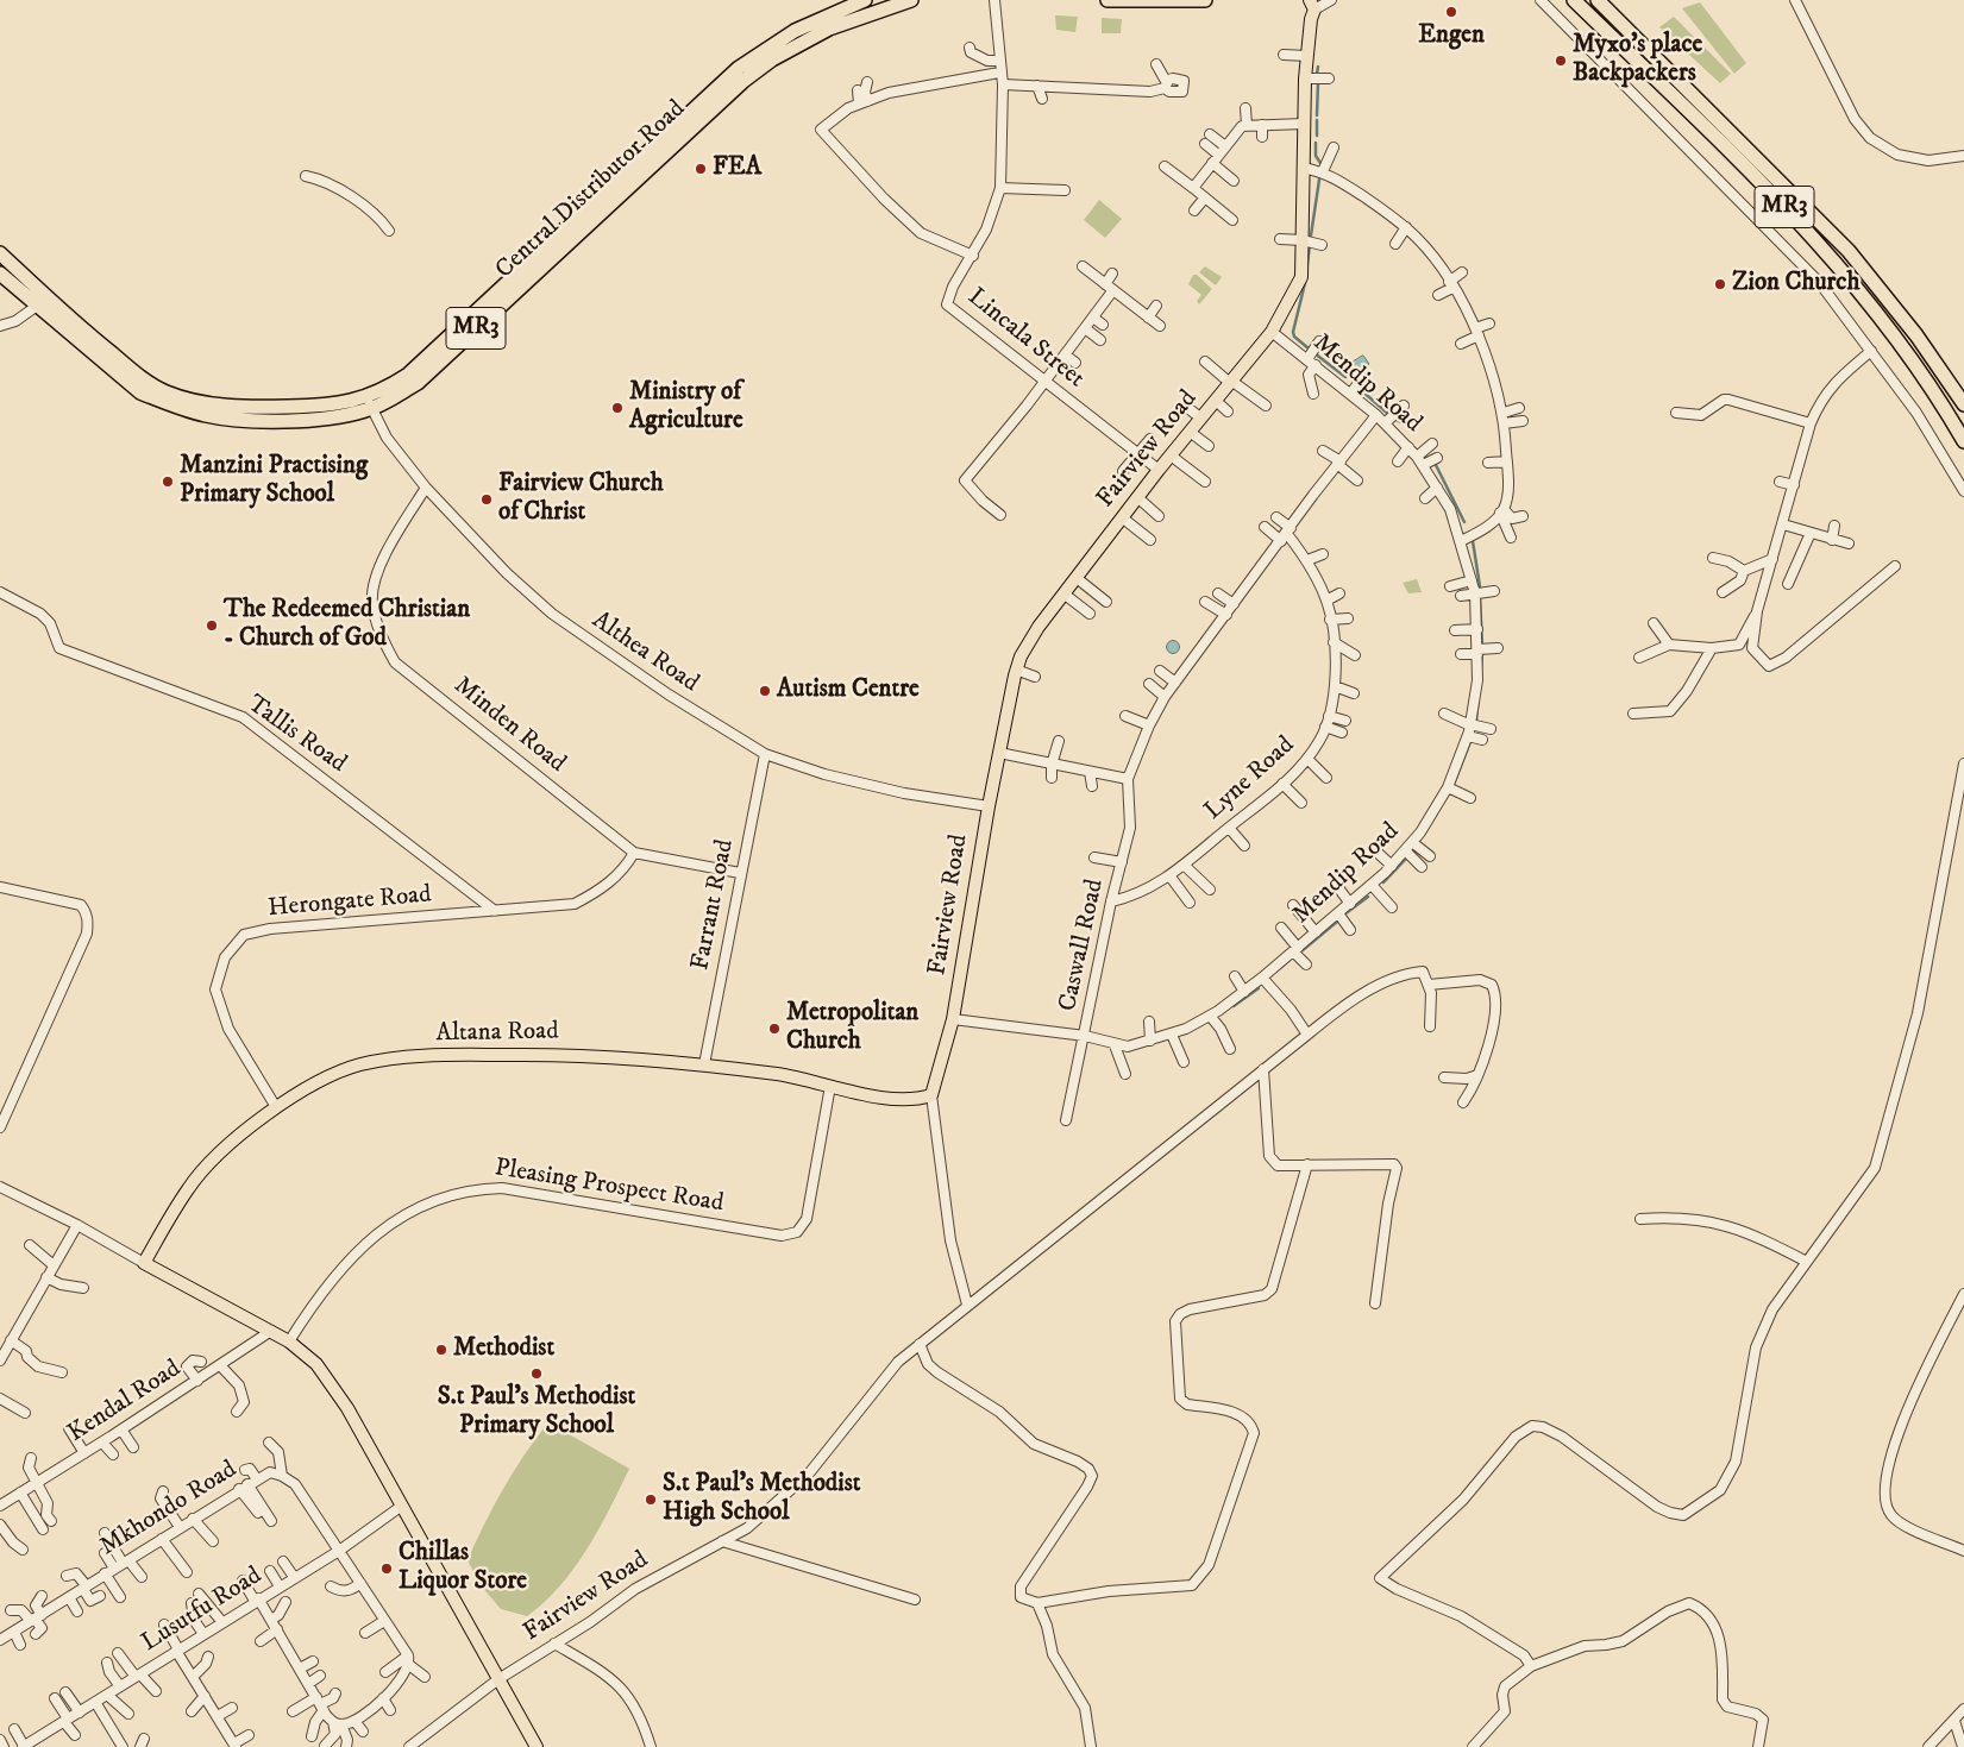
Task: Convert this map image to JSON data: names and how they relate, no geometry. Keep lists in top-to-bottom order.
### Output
{
  "streets": {
    "highway": ["Central Distributor Road", "MR3"],
    "main road": ["Fairview Road", "Altana Road"],
    "street": [
      "Lincala Street",
      "Mendip Road",
      "Althea Road",
      "Minden Road",
      "Tallis Road",
      "Lyne Road",
      "Herongate Road",
      "Farrant Road",
      "Caswall Road",
      "Pleasing Prospect Road",
      "Kendal Road",
      "Mkhondo Road",
      "Lusutfu Road"
    ]
  },
  "crossings": [
    ["Central Distributor Road", "Althea Road"],
    ["Lincala Street", "Fairview Road"],
    ["Mendip Road", "Fairview Road"],
    ["Mendip Road", "Caswall Road"],
    ["Fairview Road", "Althea Road"],
    ["Fairview Road", "Altana Road"],
    ["Althea Road", "Minden Road"],
    ["Althea Road", "Farrant Road"],
    ["Minden Road", "Herongate Road"],
    ["Minden Road", "Farrant Road"],
    ["Tallis Road", "Herongate Road"],
    ["Lyne Road", "Caswall Road"],
    ["Herongate Road", "Altana Road"],
    ["Farrant Road", "Altana Road"],
    ["Altana Road", "Pleasing Prospect Road"]
  ],
  "places": [
    "Engen",
    "Myxo's place Backpackers",
    "FEA",
    "Zion Church",
    "Ministry of Agriculture",
    "Manzini Practising Primary School",
    "Fairview Church of Christ",
    "The Redeemed Christian - Church of God",
    "Autism Centre",
    "Metropolitan Church",
    "Methodist",
    "S.t Paul's Methodist Primary School",
    "S.t Paul's Methodist High School",
    "Chillas Liquor Store"
  ]
}
